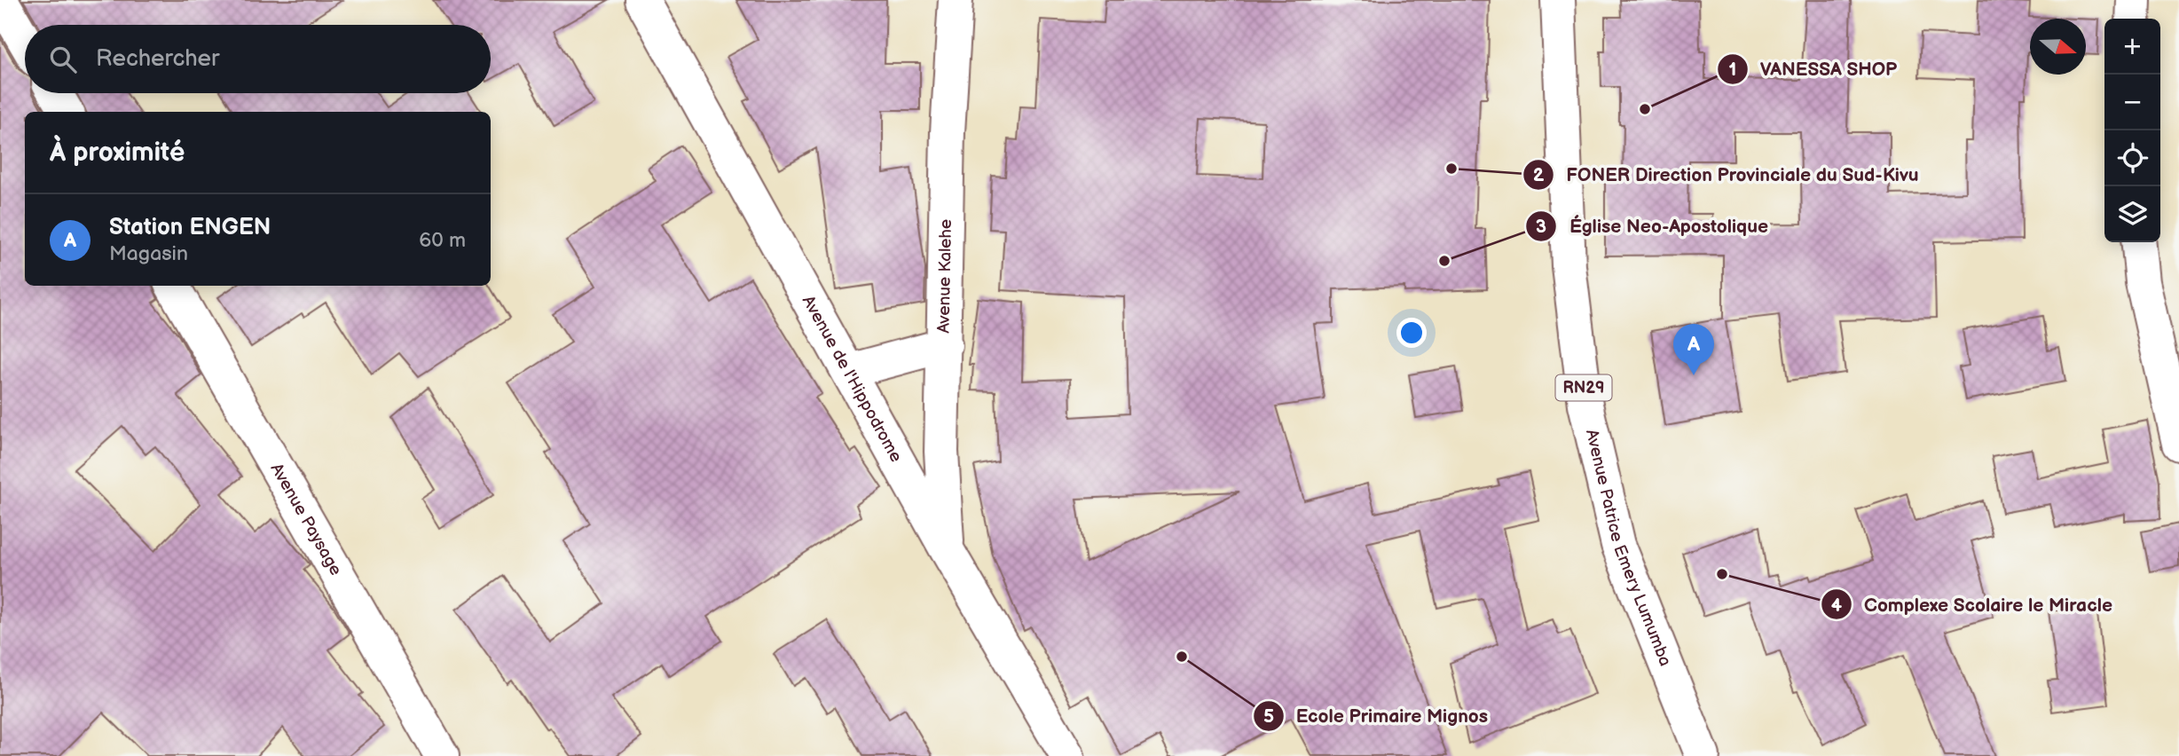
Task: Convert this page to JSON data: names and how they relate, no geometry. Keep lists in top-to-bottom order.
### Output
{
  "streets": {
    "street": [
      "Avenue Kalehe",
      "Avenue de l'Hippodrome",
      "RN29",
      "Avenue Paysage",
      "Avenue Patrice Emery Lumumba"
    ]
  },
  "crossings": [
    ["Avenue Kalehe", "Avenue de l'Hippodrome"]
  ],
  "places": [
    "VANESSA SHOP",
    "FONER Direction Provinciale du Sud-Kivu",
    "Église Neo-Apostolique",
    "Complexe Scolaire le Miracle",
    "Ecole Primaire Mignos"
  ],
  "north": "right",
  "page": {
    "map_buttons": ["+", "−"],
    "search": "Rechercher",
    "heading": "À proximité",
    "list": [
      {
        "mark": "A",
        "name": "Station ENGEN",
        "note": "Magasin",
        "value": "60 m"
      }
    ],
    "pins": "A"
  }
}
